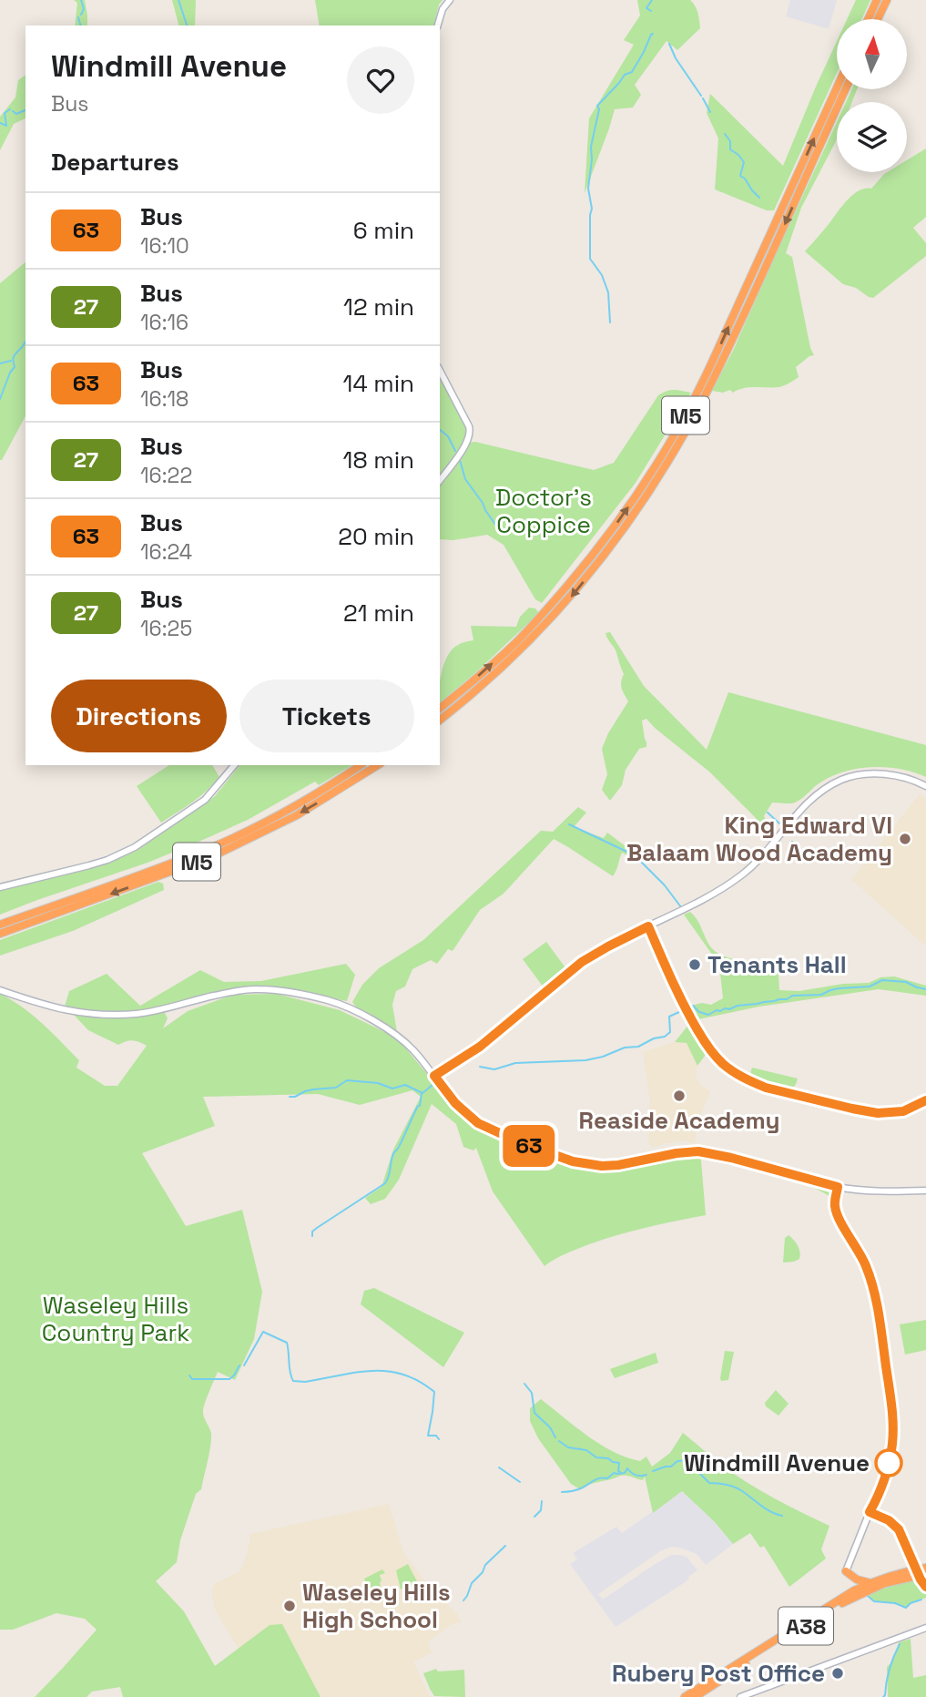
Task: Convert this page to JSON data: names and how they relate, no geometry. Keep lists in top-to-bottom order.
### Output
{
  "streets": {
    "highway": ["M5", "A38"]
  },
  "parks": ["Doctor's Coppice", "Waseley Hills Country Park"],
  "places": [
    "King Edward VI Balaam Wood Academy",
    "Tenants Hall",
    "Reaside Academy",
    "Windmill Avenue",
    "Waseley Hills High School",
    "Rubery Post Office"
  ],
  "lines": ["bus line 63"],
  "north": "top",
  "page": {
    "on_map": "63",
    "heading": [
      ["Windmill Avenue", "Bus"],
      "Departures"
    ],
    "list": [
      {
        "mark": "63",
        "name": "Bus",
        "note": "16:10",
        "value": "6 min"
      },
      {
        "mark": "27",
        "name": "Bus",
        "note": "16:16",
        "value": "12 min"
      },
      {
        "mark": "63",
        "name": "Bus",
        "note": "16:18",
        "value": "14 min"
      },
      {
        "mark": "27",
        "name": "Bus",
        "note": "16:22",
        "value": "18 min"
      },
      {
        "mark": "63",
        "name": "Bus",
        "note": "16:24",
        "value": "20 min"
      },
      {
        "mark": "27",
        "name": "Bus",
        "note": "16:25",
        "value": "21 min"
      }
    ],
    "buttons": ["Directions", "Tickets"]
  }
}
